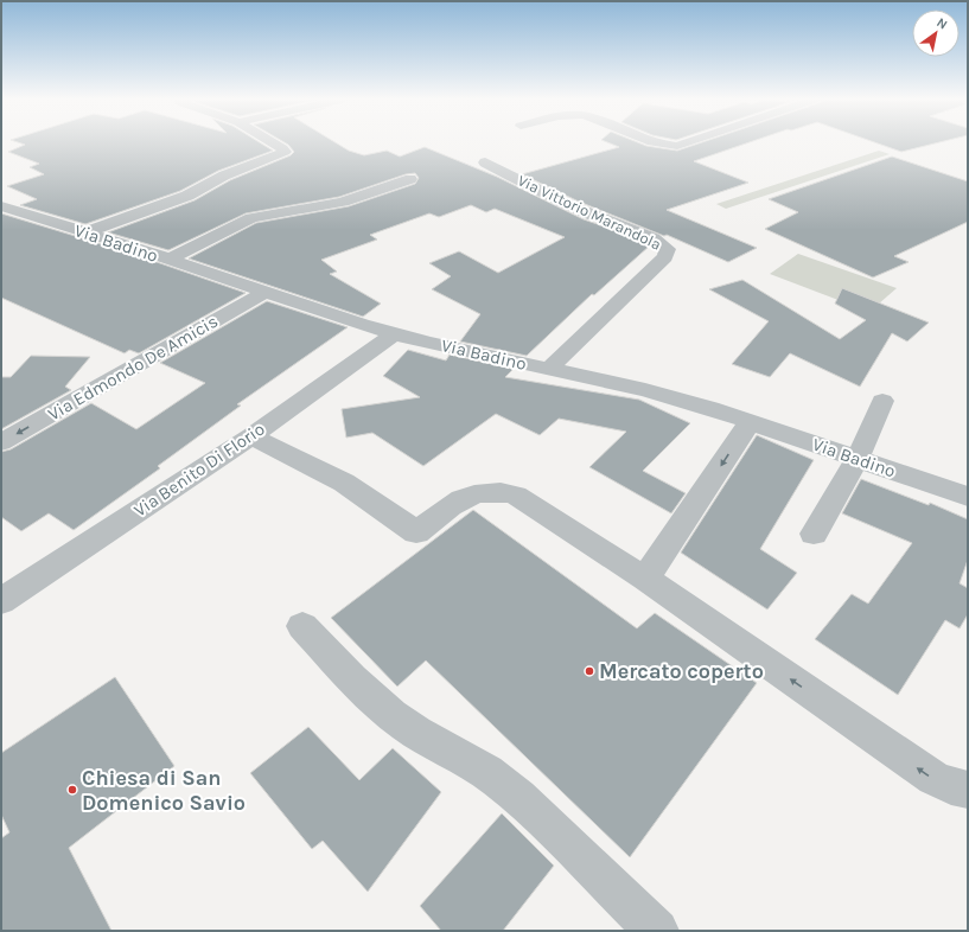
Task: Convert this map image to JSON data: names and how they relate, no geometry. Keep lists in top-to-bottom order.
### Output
{
  "streets": {
    "street": [
      "Via Vittorio Marandola",
      "Via Badino",
      "Via Edmondo De Amicis",
      "Via Benito Di Florio"
    ]
  },
  "crossings": [
    ["Via Vittorio Marandola", "Via Badino"],
    ["Via Badino", "Via Edmondo De Amicis"],
    ["Via Badino", "Via Benito Di Florio"]
  ],
  "places": ["Mercato coperto", "Chiesa di San Domenico Savio"],
  "north": "top right"
}
